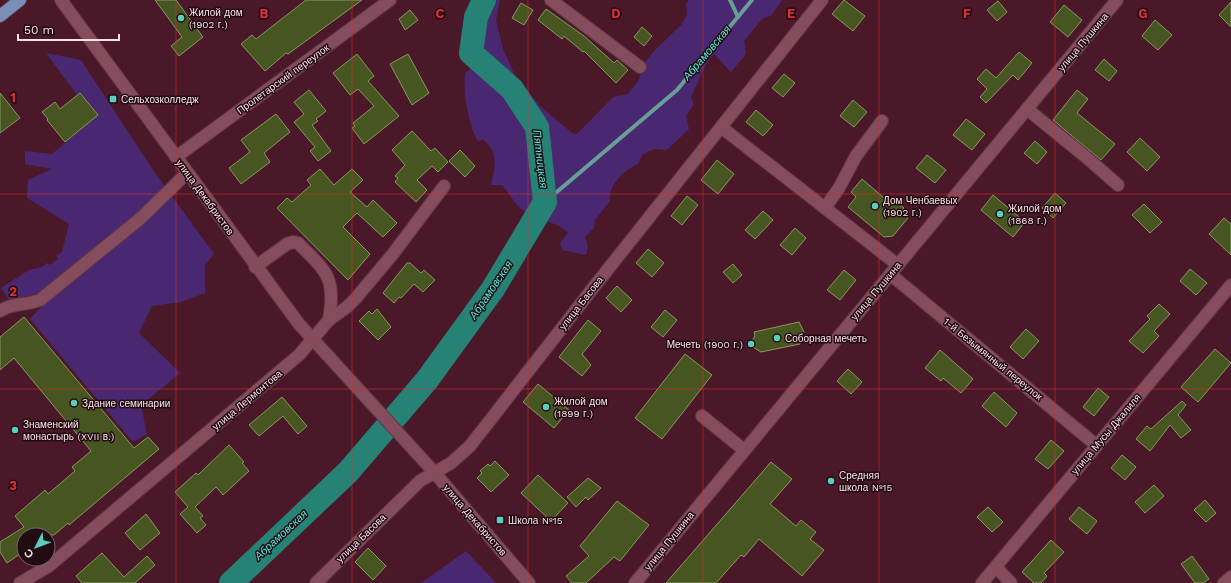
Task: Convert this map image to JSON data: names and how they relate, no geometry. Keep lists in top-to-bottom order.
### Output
{
  "streets": {
    "street": [
      "улица Пушкина",
      "Пролетарский переулок",
      "улица Декабристов",
      "улица Басова",
      "1-й Безымянный переулок",
      "улица Лермонтова",
      "улица Мусы Джалиля"
    ]
  },
  "crossings": [
    ["улица Пушкина", "1-й Безымянный переулок"],
    ["Пролетарский переулок", "улица Декабристов"],
    ["улица Декабристов", "улица Басова"],
    ["улица Декабристов", "улица Лермонтова"],
    ["улица Басова", "1-й Безымянный переулок"],
    ["1-й Безымянный переулок", "улица Мусы Джалиля"]
  ],
  "water": ["Абрамовская", "Пятницкая"],
  "places": {
    "other": [
      "Жилой дом (1902 г.)",
      "Дом Ченбаевых (1902 г.)",
      "Жилой дом (1868 г.)",
      "Соборная мечеть",
      "Мечеть (1900 г.)",
      "Здание семинарии",
      "Жилой дом (1899 г.)",
      "Знаменский монастырь (XVII в.)",
      "Средняя школа №15"
    ],
    "transit": ["Сельхозколледж", "Школа №15"]
  },
  "scale_bar": "50 m",
  "north": "bottom left",
  "grid": {
    "columns": [
      "B",
      "C",
      "D",
      "E",
      "F",
      "G"
    ],
    "rows": ["1", "2", "3"]
  }
}
